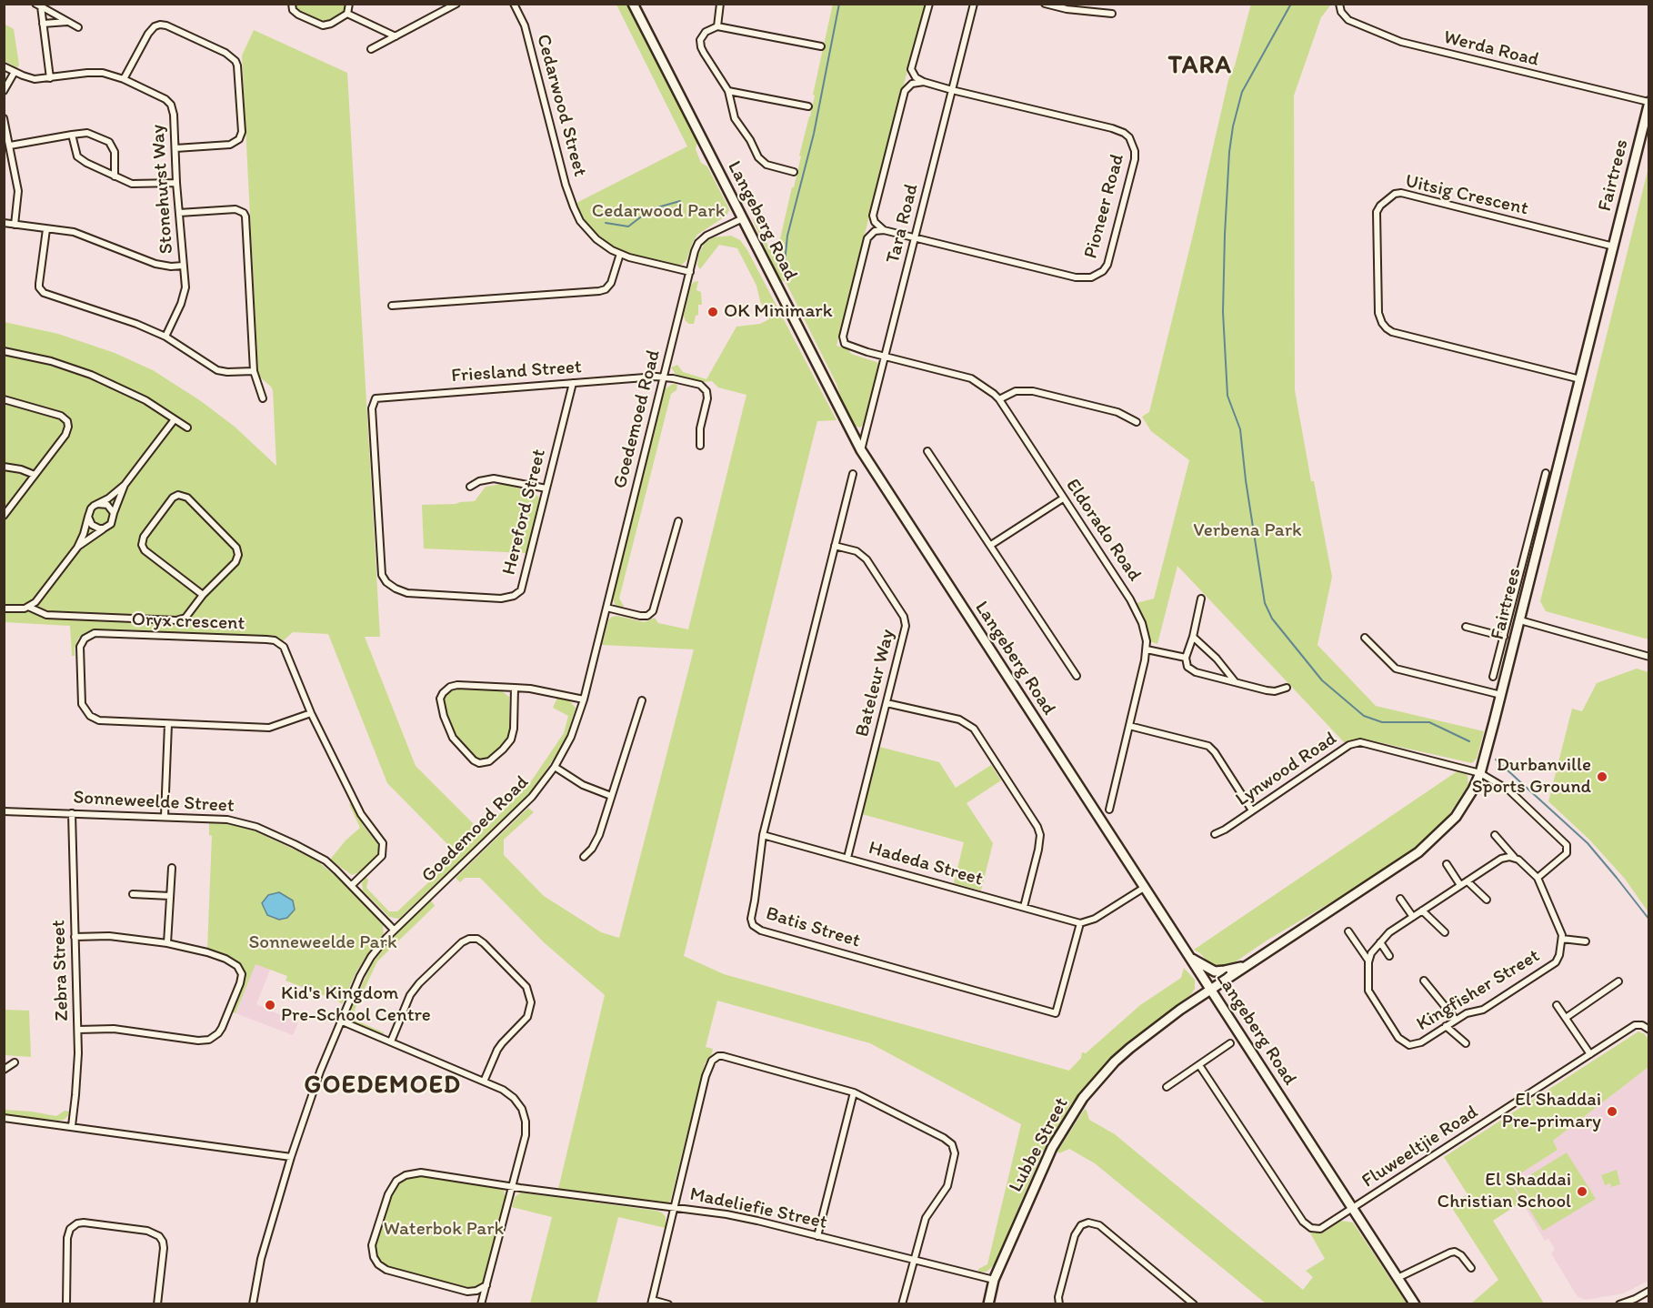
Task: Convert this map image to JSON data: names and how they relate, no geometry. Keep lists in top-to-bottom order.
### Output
{
  "streets": {
    "main road": ["Fairtrees", "Langeberg Road", "Lubbe Street"],
    "street": [
      "Werda Road",
      "Cedarwood Street",
      "Stonehurst Way",
      "Uitsig Crescent",
      "Pioneer Road",
      "Tara Road",
      "Friesland Street",
      "Goedemoed Road",
      "Hereford Street",
      "Eldorado Road",
      "Oryx crescent",
      "Bateleur Way",
      "Lynwood Road",
      "Sonneweelde Street",
      "Hadeda Street",
      "Batis Street",
      "Zebra Street",
      "Kingfisher Street",
      "Fluweeltjie Road",
      "Madeliefie Street"
    ]
  },
  "crossings": [
    ["Werda Road", "Fairtrees"],
    ["Cedarwood Street", "Goedemoed Road"],
    ["Fairtrees", "Uitsig Crescent"],
    ["Fairtrees", "Langeberg Road"],
    ["Fairtrees", "Lynwood Road"],
    ["Fairtrees", "Lubbe Street"],
    ["Pioneer Road", "Tara Road"],
    ["Pioneer Road", "Eldorado Road"],
    ["Langeberg Road", "Tara Road"],
    ["Langeberg Road", "Goedemoed Road"],
    ["Langeberg Road", "Lubbe Street"],
    ["Langeberg Road", "Fluweeltjie Road"],
    ["Tara Road", "Eldorado Road"],
    ["Friesland Street", "Goedemoed Road"],
    ["Friesland Street", "Hereford Street"],
    ["Goedemoed Road", "Sonneweelde Street"],
    ["Oryx crescent", "Sonneweelde Street"],
    ["Bateleur Way", "Hadeda Street"],
    ["Bateleur Way", "Batis Street"],
    ["Sonneweelde Street", "Zebra Street"],
    ["Hadeda Street", "Batis Street"],
    ["Lubbe Street", "Madeliefie Street"]
  ],
  "districts": ["TARA", "GOEDEMOED"],
  "parks": [
    "Cedarwood Park",
    "Verbena Park",
    "Sonneweelde Park",
    "Waterbok Park"
  ],
  "places": [
    "OK Minimark",
    "Durbanville Sports Ground",
    "Kid's Kingdom Pre-School Centre",
    "El Shaddai Pre-primary",
    "El Shaddai Christian School"
  ]
}
